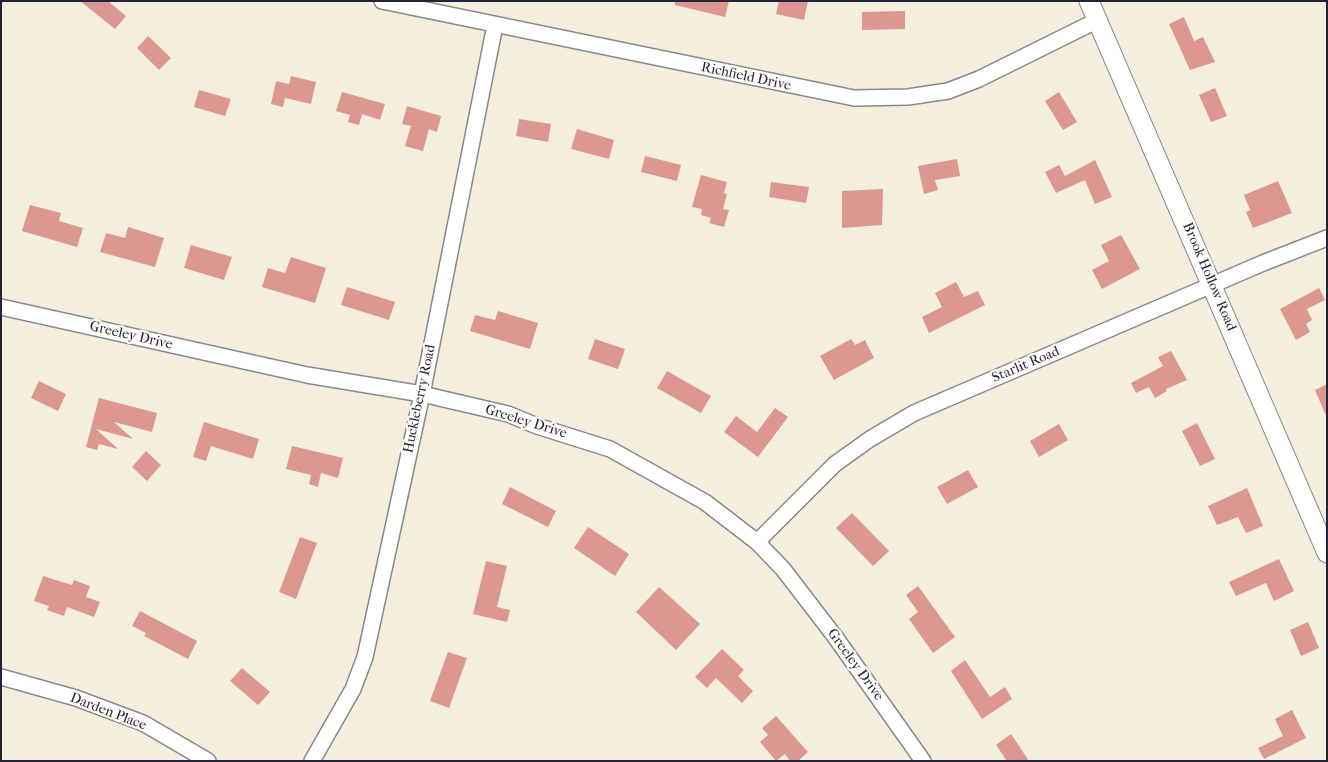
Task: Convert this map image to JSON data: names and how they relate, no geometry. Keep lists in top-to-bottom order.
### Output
{
  "streets": {
    "street": [
      "Richfield Drive",
      "Brook Hollow Road",
      "Greeley Drive",
      "Starlit Road",
      "Huckleberry Road",
      "Darden Place"
    ]
  },
  "crossings": [
    ["Richfield Drive", "Brook Hollow Road"],
    ["Richfield Drive", "Huckleberry Road"],
    ["Brook Hollow Road", "Starlit Road"],
    ["Greeley Drive", "Starlit Road"],
    ["Greeley Drive", "Huckleberry Road"]
  ]
}
